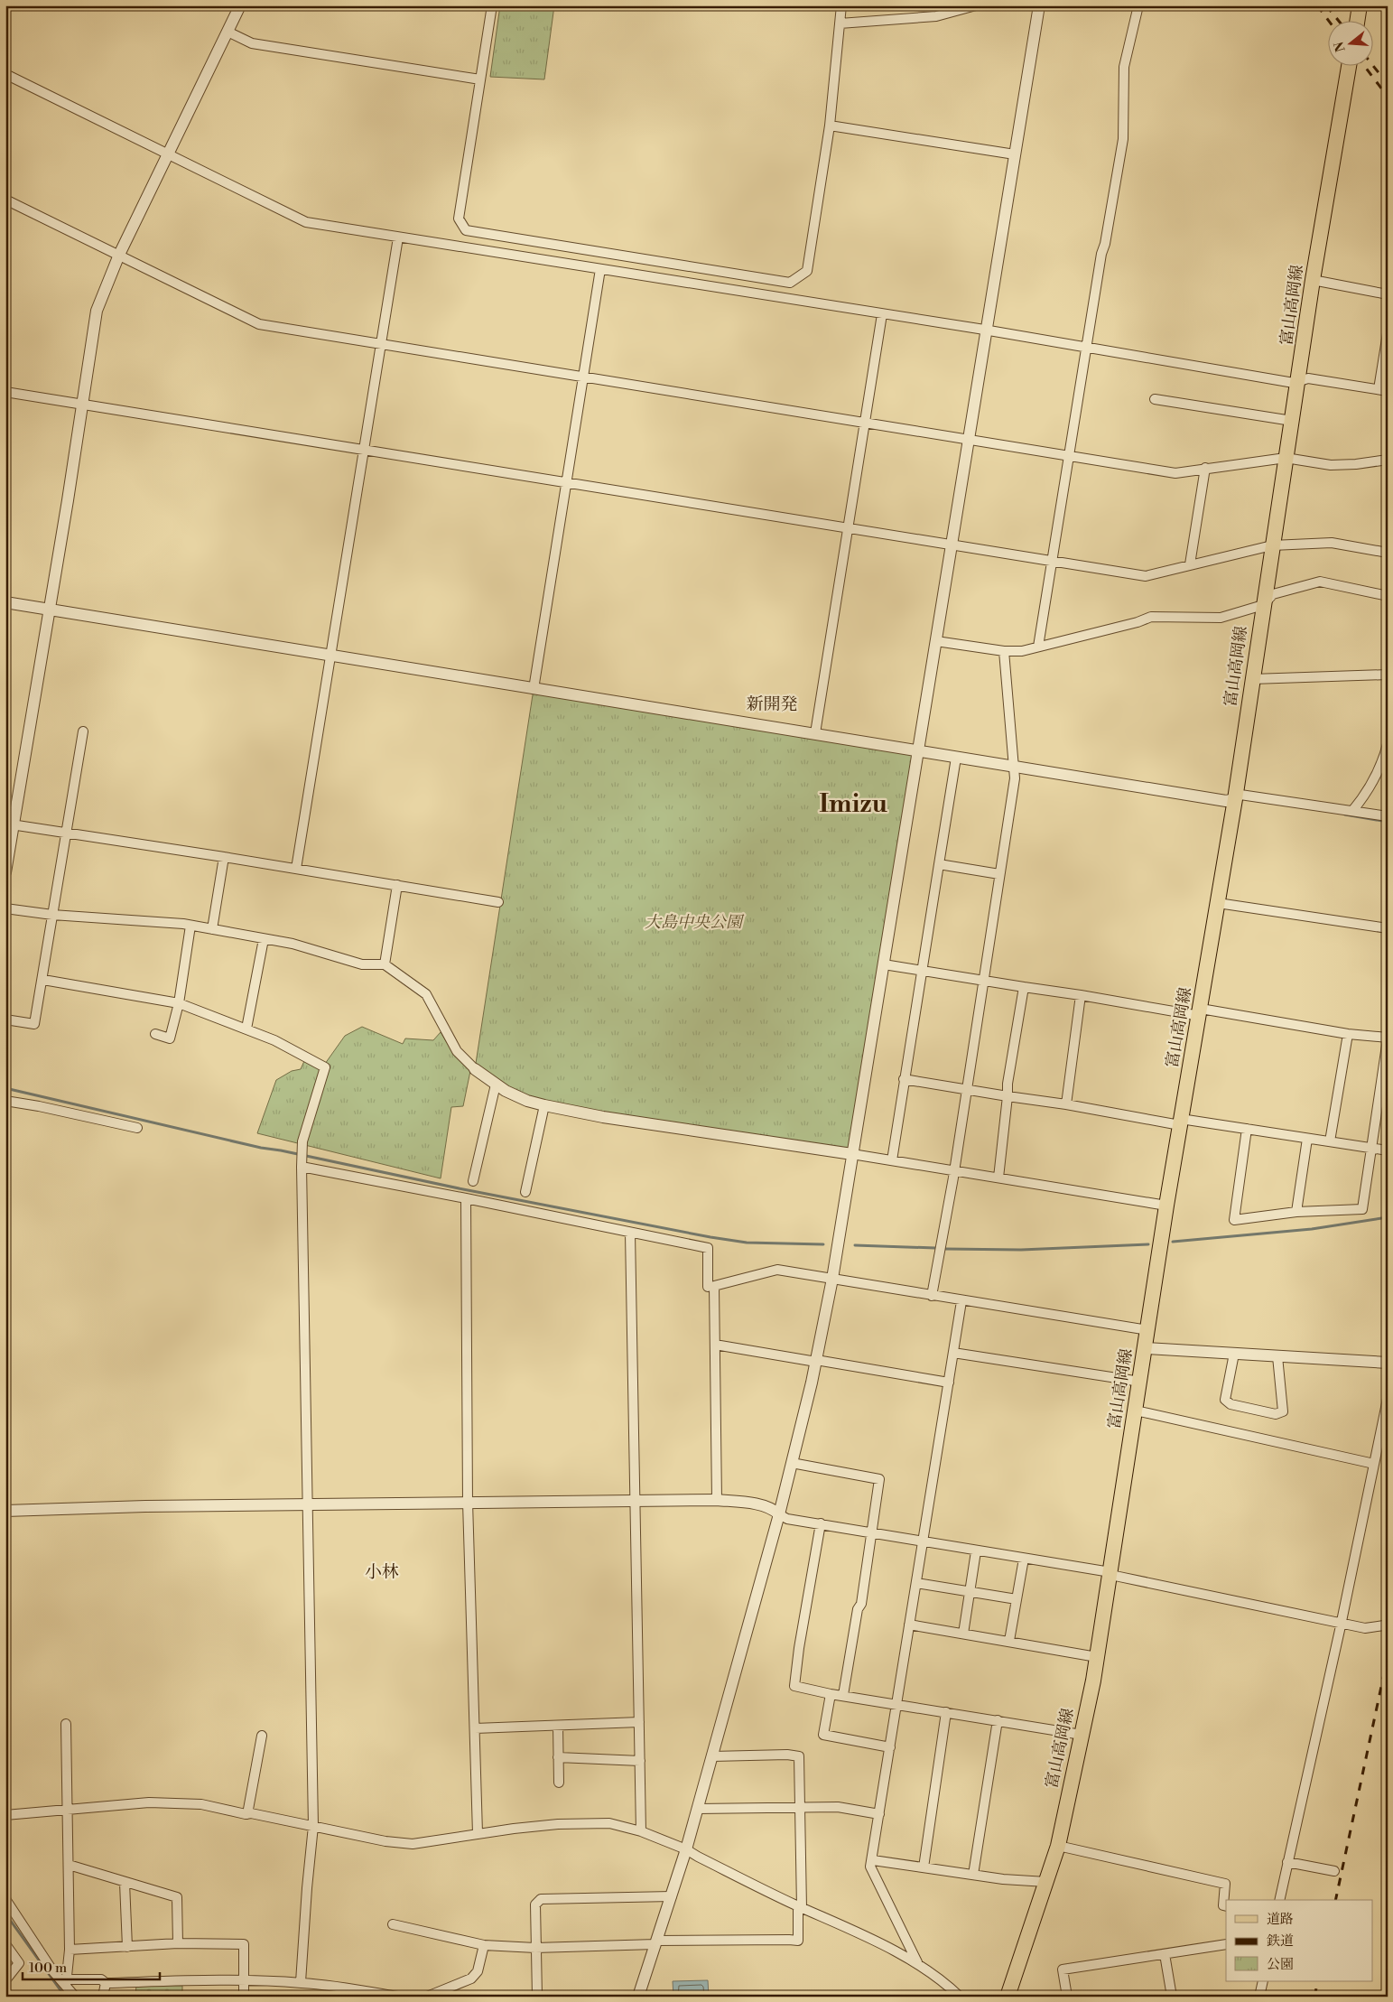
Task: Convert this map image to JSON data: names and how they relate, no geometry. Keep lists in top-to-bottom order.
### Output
{
  "streets": {
    "main road": ["富山高岡線"]
  },
  "districts": ["新開発", "Imizu", "小林"],
  "parks": ["大島中央公園"],
  "legend": ["道路", "鉄道", "公園"],
  "scale_bar": "100 m",
  "north": "left"
}
